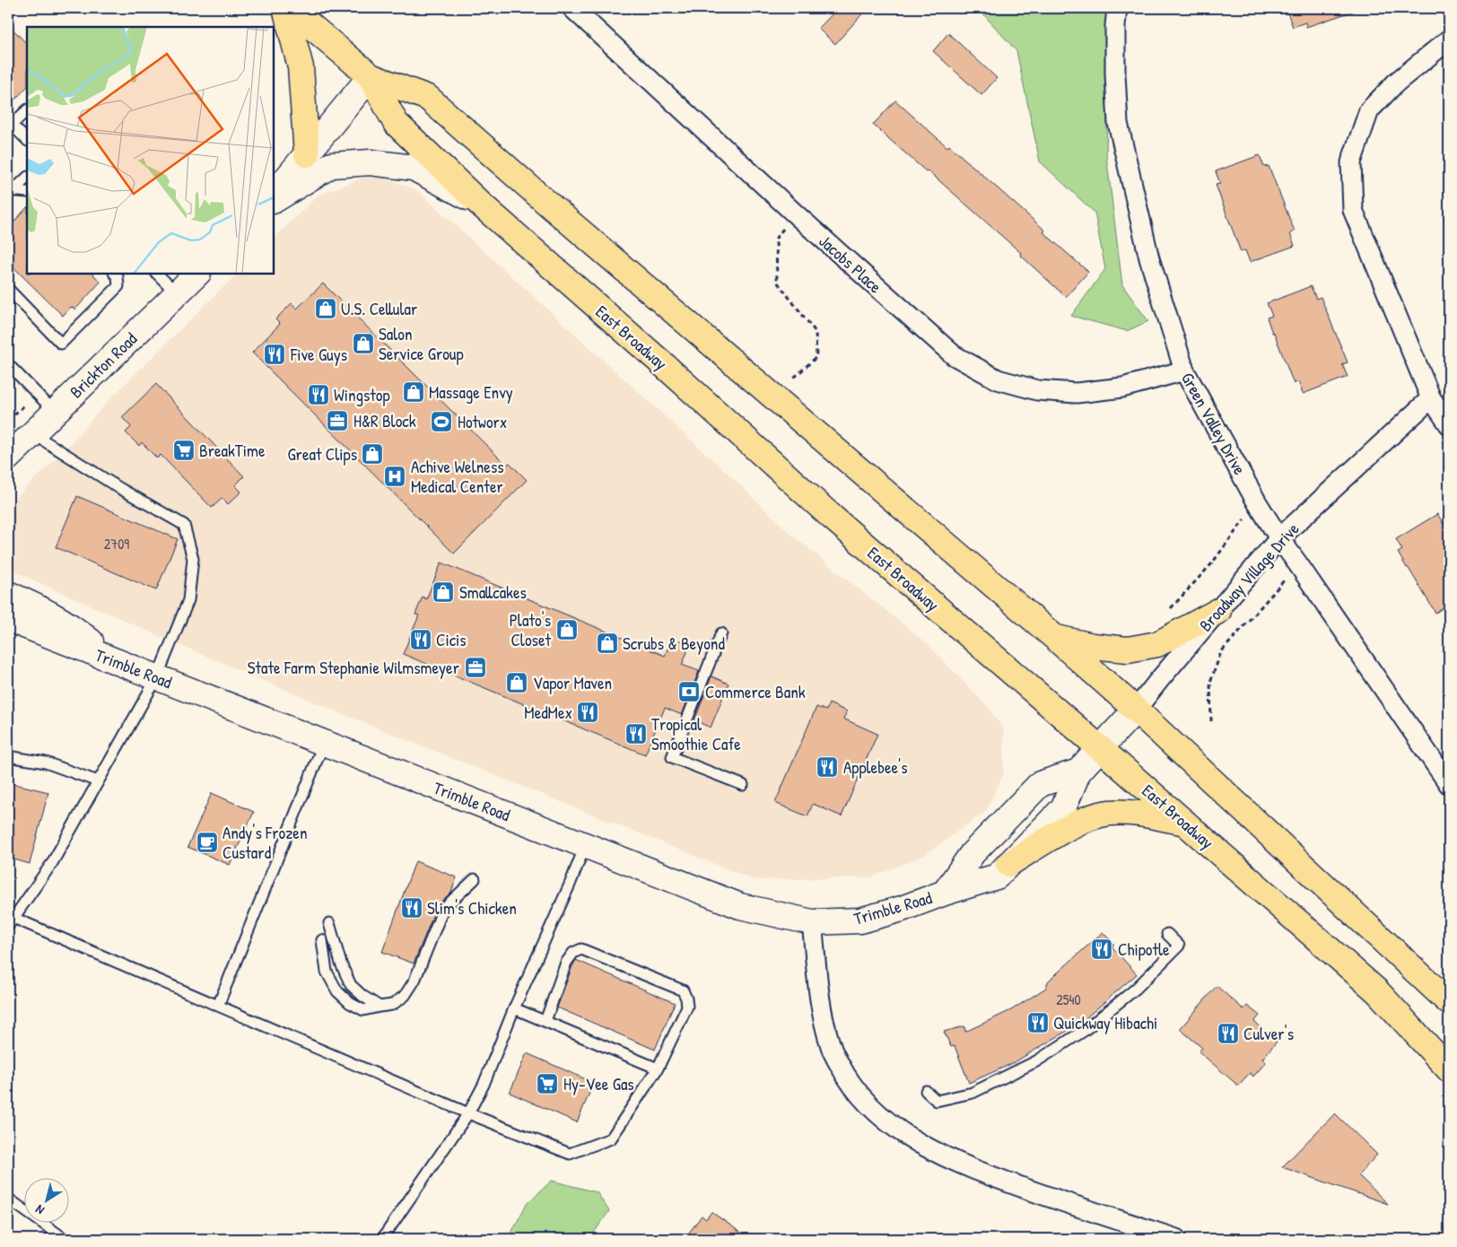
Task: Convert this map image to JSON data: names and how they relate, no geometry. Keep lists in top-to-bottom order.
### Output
{
  "streets": {
    "main road": ["East Broadway"],
    "street": [
      "Jacobs Place",
      "Brickton Road",
      "Green Valley Drive",
      "Broadway Village Drive",
      "Trimble Road"
    ]
  },
  "crossings": [
    ["Jacobs Place", "Green Valley Drive"],
    ["East Broadway", "Broadway Village Drive"],
    ["East Broadway", "Trimble Road"],
    ["Green Valley Drive", "Broadway Village Drive"],
    ["Broadway Village Drive", "Trimble Road"]
  ],
  "places": {
    "shop": [
      "U.S. Cellular",
      "Salon Service Group",
      "Massage Envy",
      "Great Clips",
      "Smallcakes",
      "Plato's Closet",
      "Scrubs & Beyond",
      "Vapor Maven"
    ],
    "restaurant": [
      "Five Guys",
      "Wingstop",
      "Cicis",
      "MedMex",
      "Tropical Smoothie Cafe",
      "Applebee's",
      "Slim's Chicken",
      "Chipotle",
      "Quickway Hibachi",
      "Culver's"
    ],
    "office": ["H&R Block", "State Farm Stephanie Wilmsmeyer"],
    "sports": ["Hotworx"],
    "supermarket": ["BreakTime", "Hy-Vee Gas"],
    "hospital": ["Achive Welness Medical Center"],
    "bank": ["Commerce Bank"],
    "cafe": ["Andy's Frozen Custard"]
  },
  "house_numbers": ["2709", "2540"],
  "north": "bottom left"
}
